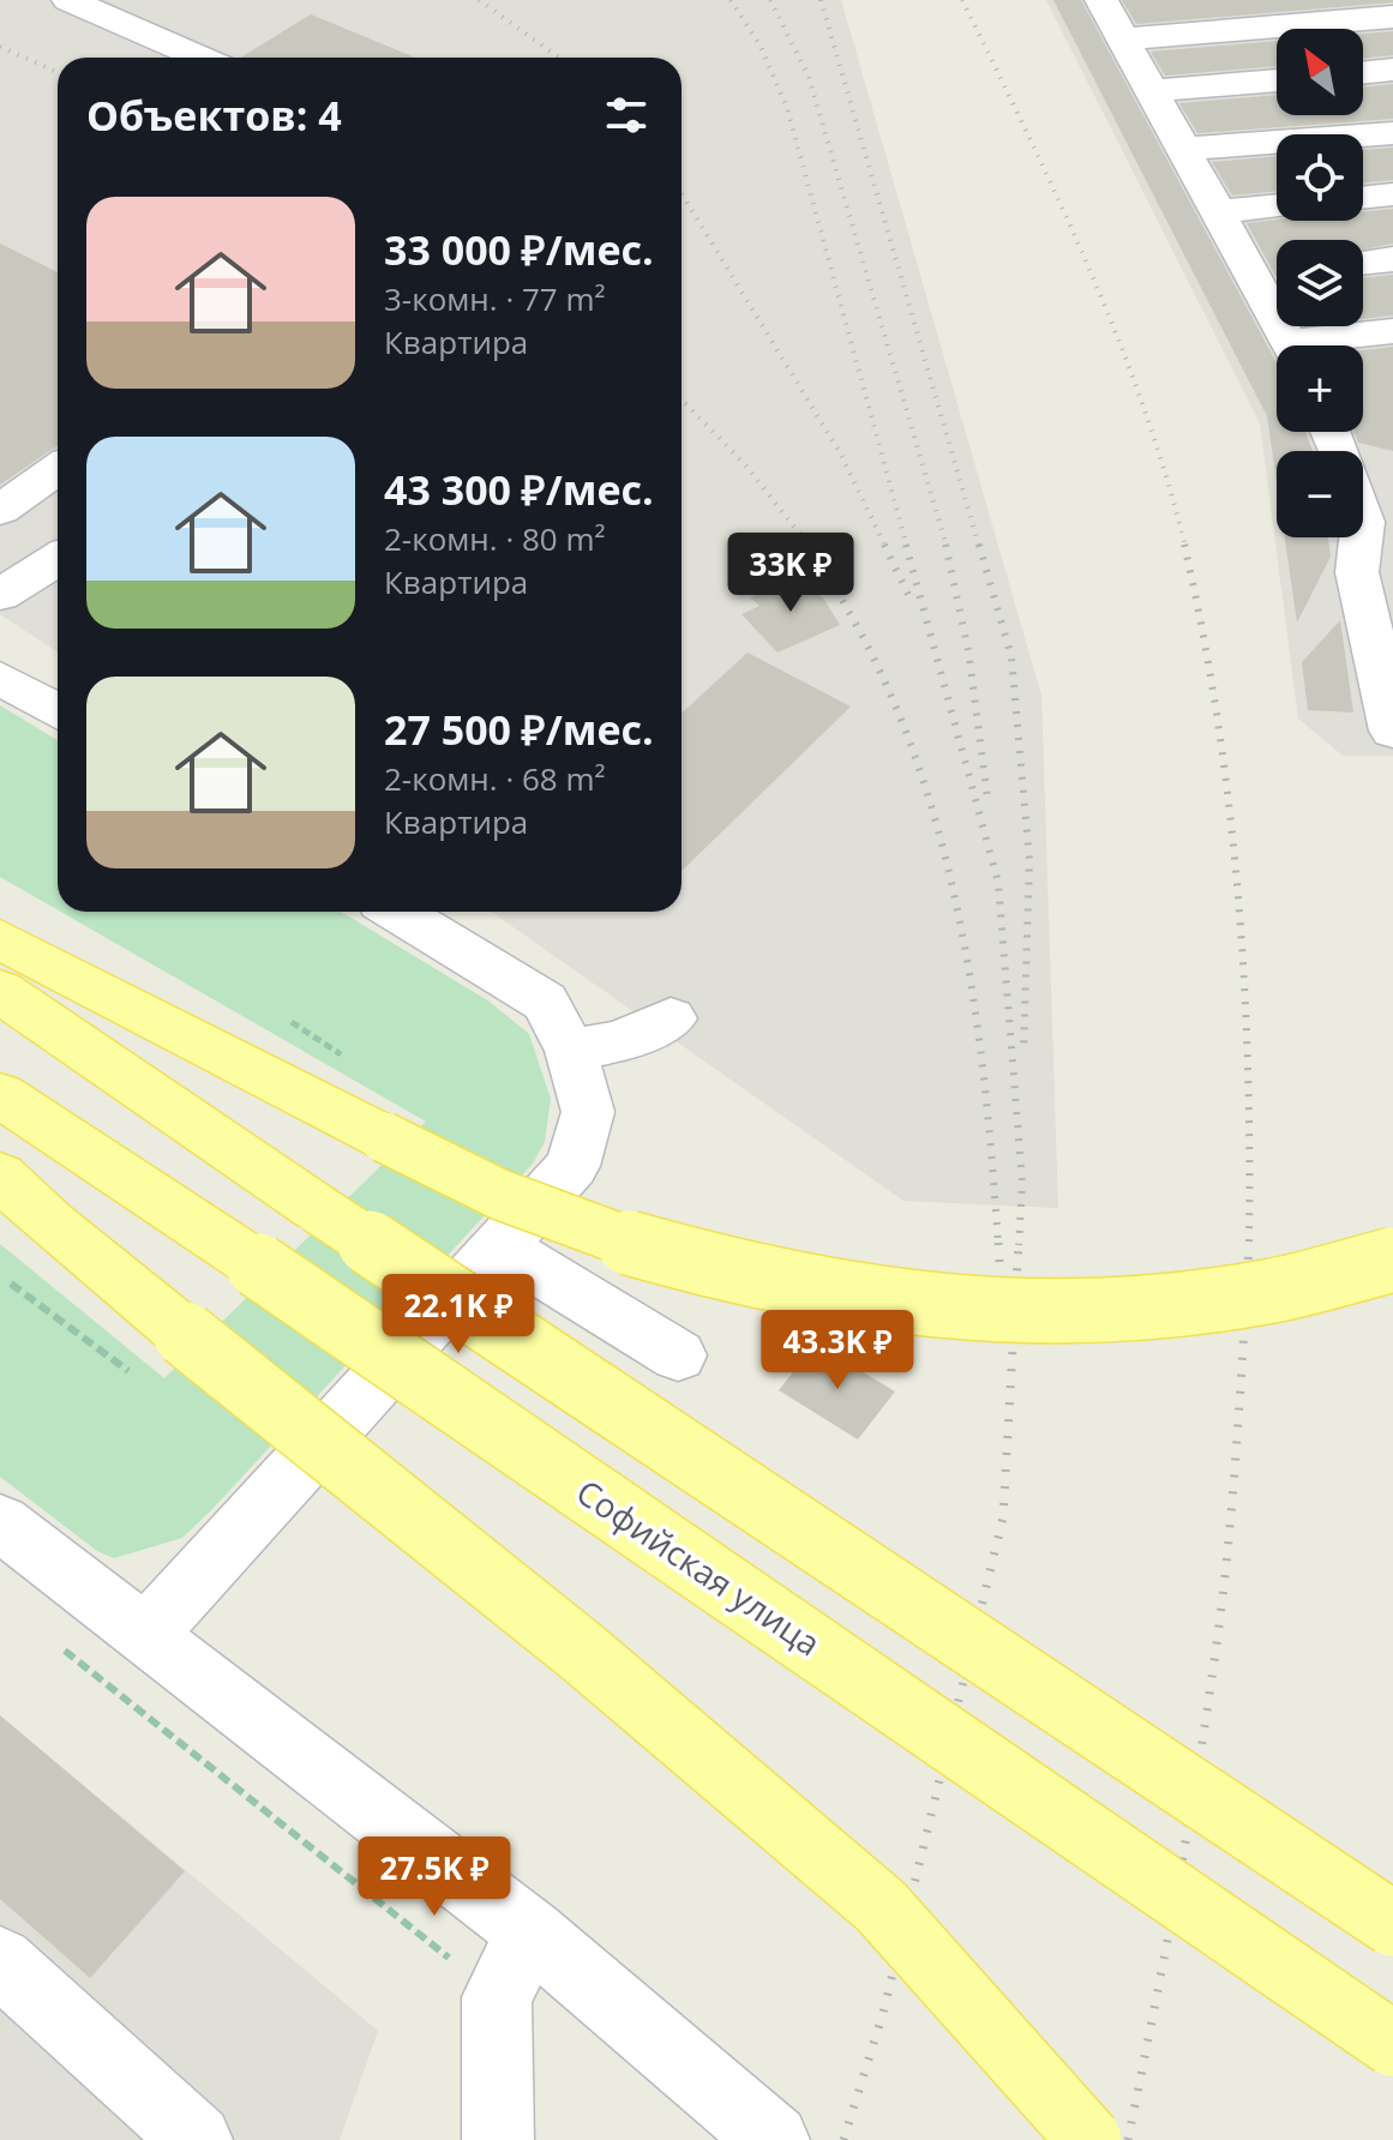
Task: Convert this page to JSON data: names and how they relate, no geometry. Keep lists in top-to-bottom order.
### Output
{
  "streets": {
    "main road": ["Софийская улица"]
  },
  "north": "top left",
  "page": {
    "map_buttons": ["+", "−"],
    "heading": "Объектов: 4",
    "list": [
      {
        "name": "33 000 ₽/мес.",
        "note": "3-комн. · 77 m² · Квартира"
      },
      {
        "name": "43 300 ₽/мес.",
        "note": "2-комн. · 80 m² · Квартира"
      },
      {
        "name": "27 500 ₽/мес.",
        "note": "2-комн. · 68 m² · Квартира"
      }
    ],
    "price": [
      "33K ₽",
      "22.1K ₽",
      "43.3K ₽",
      "27.5K ₽"
    ]
  }
}
